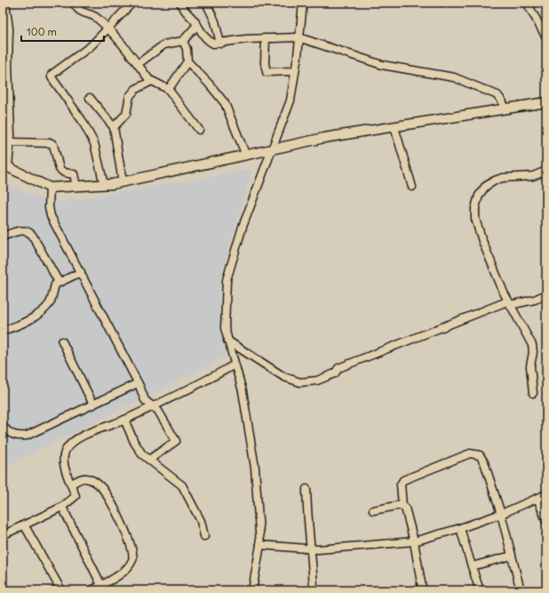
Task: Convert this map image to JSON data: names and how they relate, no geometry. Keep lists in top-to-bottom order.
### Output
{
  "scale_bar": "100 m"
}
